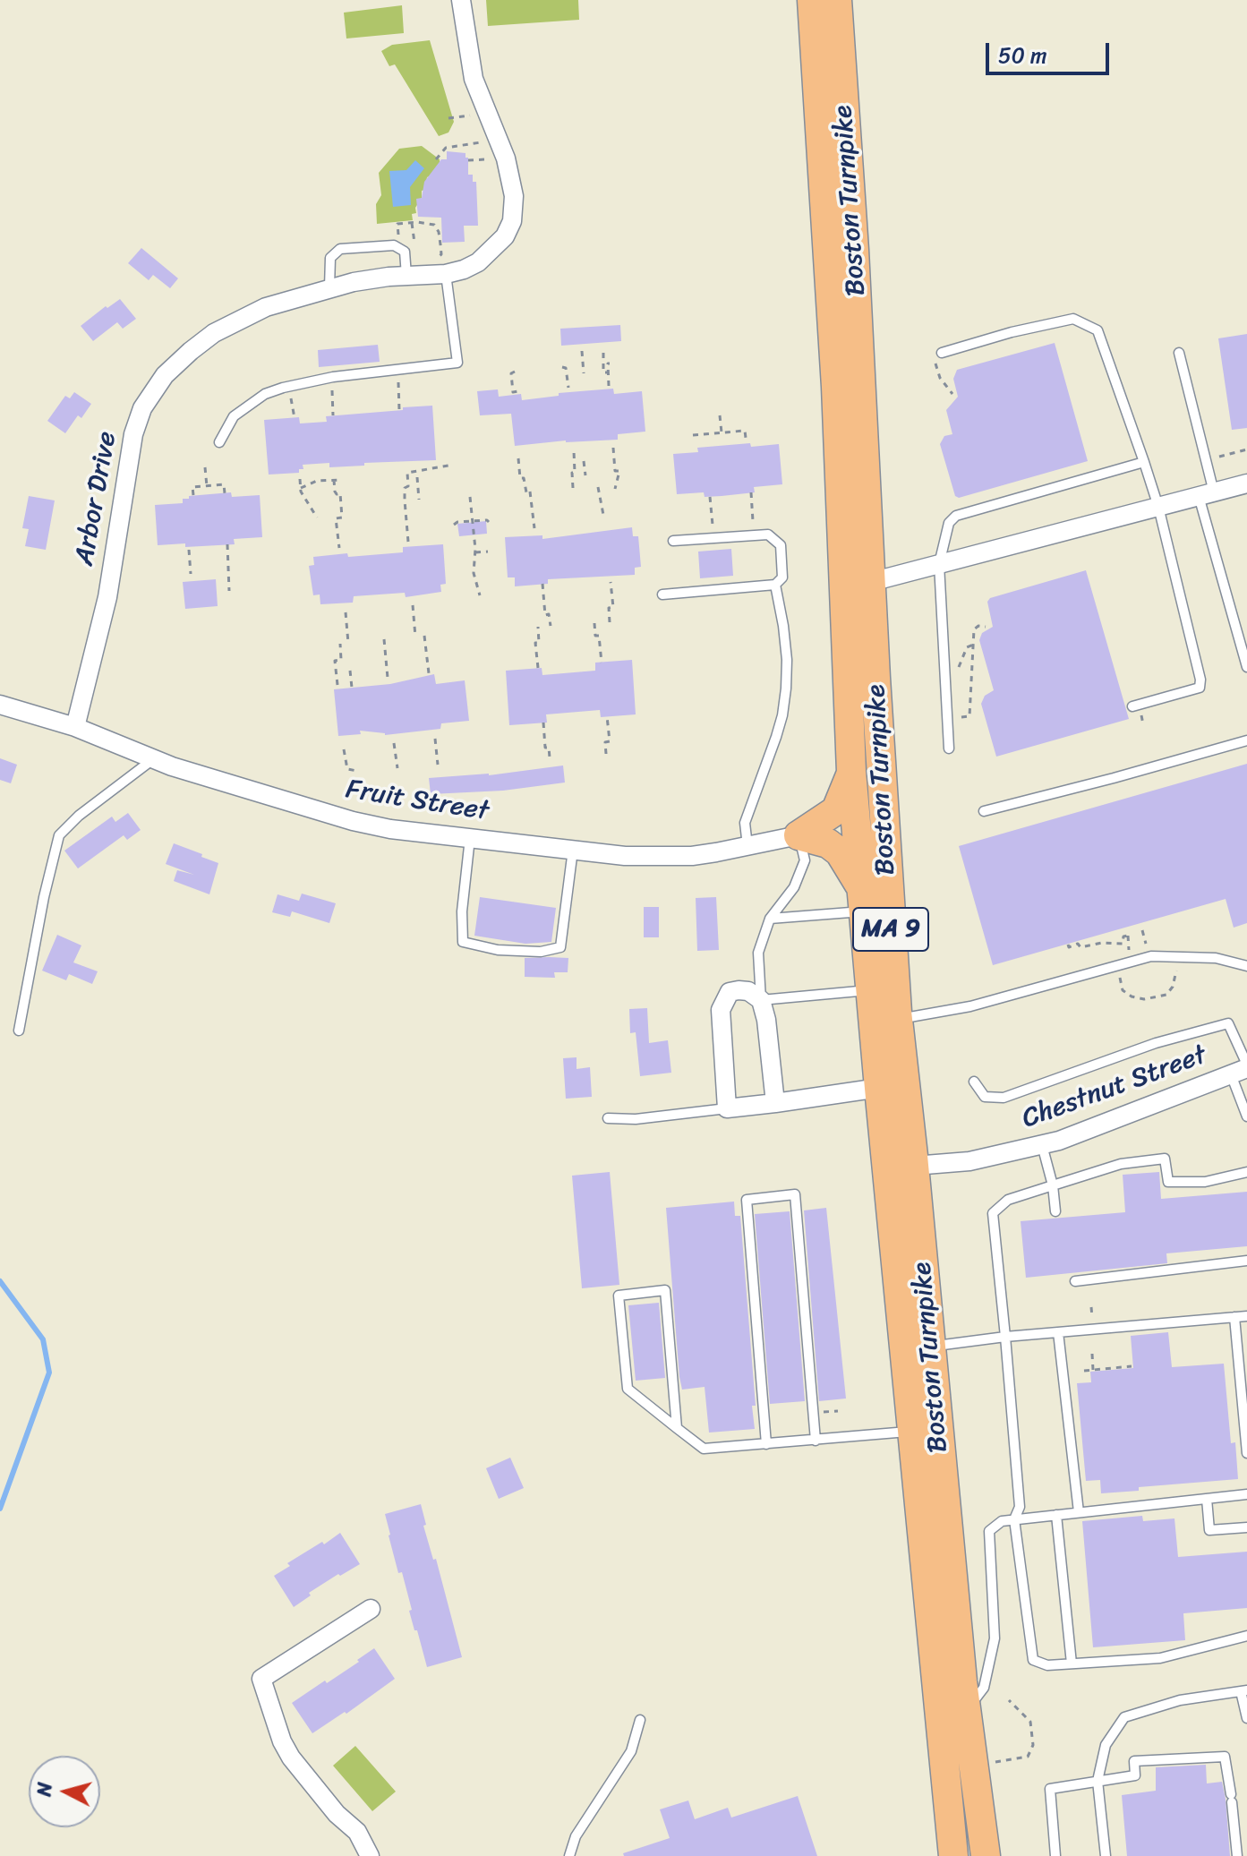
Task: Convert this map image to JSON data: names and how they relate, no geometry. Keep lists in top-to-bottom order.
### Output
{
  "streets": {
    "highway": ["Boston Turnpike", "MA 9"],
    "street": ["Arbor Drive", "Fruit Street", "Chestnut Street"]
  },
  "crossings": [
    ["Boston Turnpike", "Chestnut Street"],
    ["Arbor Drive", "Fruit Street"]
  ],
  "scale_bar": "50 m",
  "north": "left"
}
